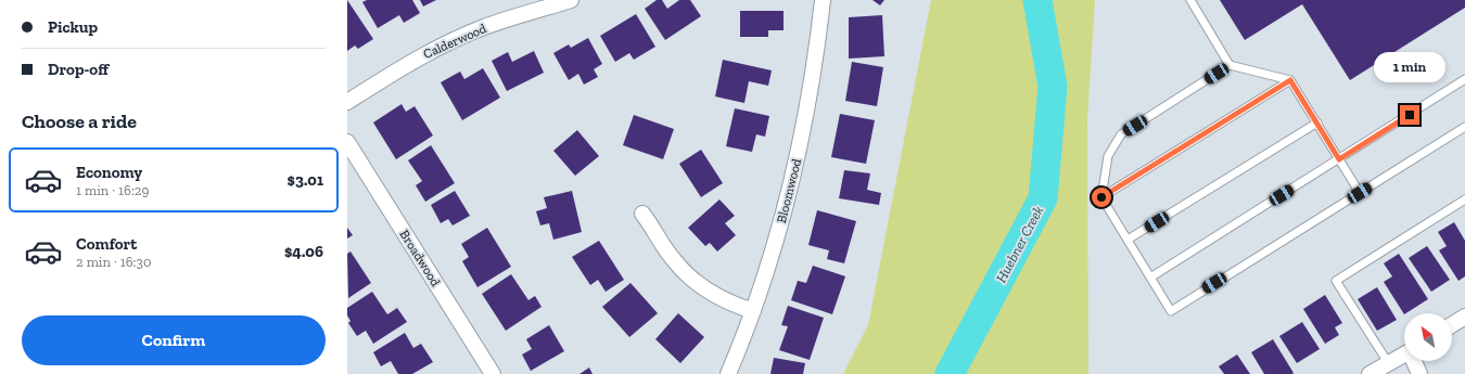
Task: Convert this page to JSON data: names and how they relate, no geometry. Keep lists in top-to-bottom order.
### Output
{
  "streets": {
    "street": ["Calderwood", "Bloomwood", "Broadwood"]
  },
  "water": ["Huebner Creek"],
  "north": "top left",
  "page": {
    "banner": ["Pickup", "Drop-off"],
    "bubble": "1 min",
    "heading": "Choose a ride",
    "list": [
      {
        "name": "Economy",
        "note": "1 min · 16:29",
        "value": "$3.01"
      },
      {
        "name": "Comfort",
        "note": "2 min · 16:30",
        "value": "$4.06"
      }
    ],
    "buttons": "Confirm"
  }
}
